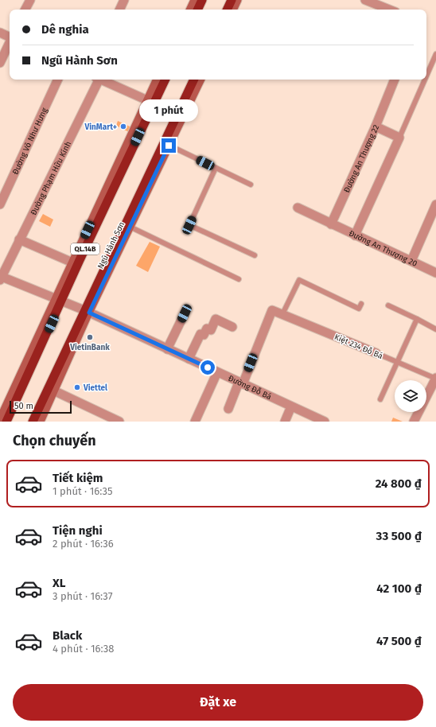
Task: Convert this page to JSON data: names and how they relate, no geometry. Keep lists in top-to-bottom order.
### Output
{
  "streets": {
    "highway": ["QL.14B"],
    "street": [
      "Đường Võ Như Hưng",
      "Đường An Thượng 22",
      "Đường Phạm Hữu Kính",
      "Đường An Thượng 20",
      "Kiệt 234 Đỗ Bá",
      "Đường Đỗ Bá"
    ]
  },
  "crossings": [
    ["Đường An Thượng 22", "Đường An Thượng 20"],
    ["Đường Phạm Hữu Kính", "Đường Đỗ Bá"],
    ["QL.14B", "Đường Đỗ Bá"],
    ["Kiệt 234 Đỗ Bá", "Đường Đỗ Bá"]
  ],
  "places": ["VinMart+", "VietinBank", "Viettel"],
  "scale_bar": "50 m",
  "page": {
    "banner": ["Dê nghia", "Ngũ Hành Sơn"],
    "bubble": "1 phút",
    "scale": "50 m",
    "heading": "Chọn chuyến",
    "list": [
      {
        "name": "Tiết kiệm",
        "note": "1 phút · 16:35",
        "value": "24 800 ₫"
      },
      {
        "name": "Tiện nghi",
        "note": "2 phút · 16:36",
        "value": "33 500 ₫"
      },
      {
        "name": "XL",
        "note": "3 phút · 16:37",
        "value": "42 100 ₫"
      },
      {
        "name": "Black",
        "note": "4 phút · 16:38",
        "value": "47 500 ₫"
      }
    ],
    "buttons": "Đặt xe"
  }
}
